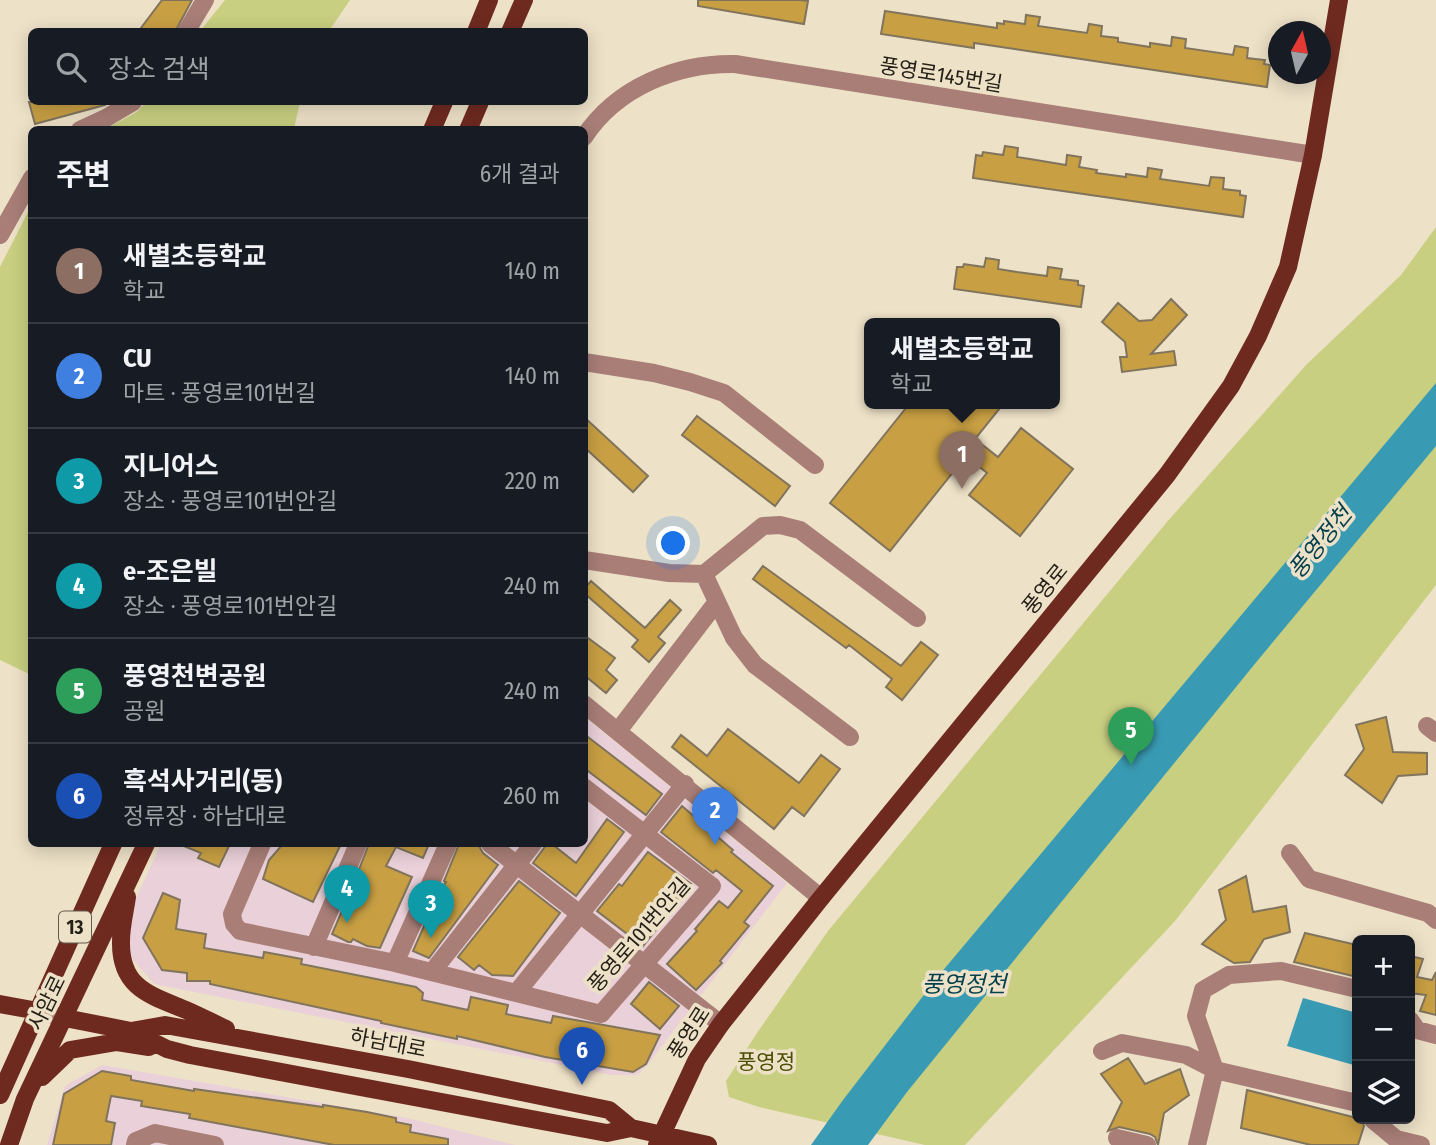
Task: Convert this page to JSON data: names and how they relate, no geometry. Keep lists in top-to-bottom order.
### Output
{
  "streets": {
    "main road": [
      "풍영로",
      "13",
      "사암로",
      "하남대로"
    ],
    "street": ["풍영로145번길", "풍영로101번안길"]
  },
  "crossings": [
    ["풍영로145번길", "풍영로"],
    ["풍영로", "하남대로"],
    ["사암로", "하남대로"]
  ],
  "water": ["풍영정천"],
  "parks": ["풍영정"],
  "north": "top",
  "page": {
    "search": "장소 검색",
    "heading": ["주변", "6개 결과"],
    "list": [
      {
        "mark": "1",
        "name": "새별초등학교",
        "note": "학교",
        "value": "140 m"
      },
      {
        "mark": "2",
        "name": "CU",
        "note": "마트 · 풍영로101번길",
        "value": "140 m"
      },
      {
        "mark": "3",
        "name": "지니어스",
        "note": "장소 · 풍영로101번안길",
        "value": "220 m"
      },
      {
        "mark": "4",
        "name": "e-조은빌",
        "note": "장소 · 풍영로101번안길",
        "value": "240 m"
      },
      {
        "mark": "5",
        "name": "풍영천변공원",
        "note": "공원",
        "value": "240 m"
      },
      {
        "mark": "6",
        "name": "흑석사거리(동)",
        "note": "정류장 · 하남대로",
        "value": "260 m"
      }
    ],
    "popup": ["새별초등학교", "학교"],
    "pins": [
      "1",
      "5",
      "2",
      "4",
      "3",
      "6"
    ],
    "map_buttons": ["+", "−"]
  }
}
